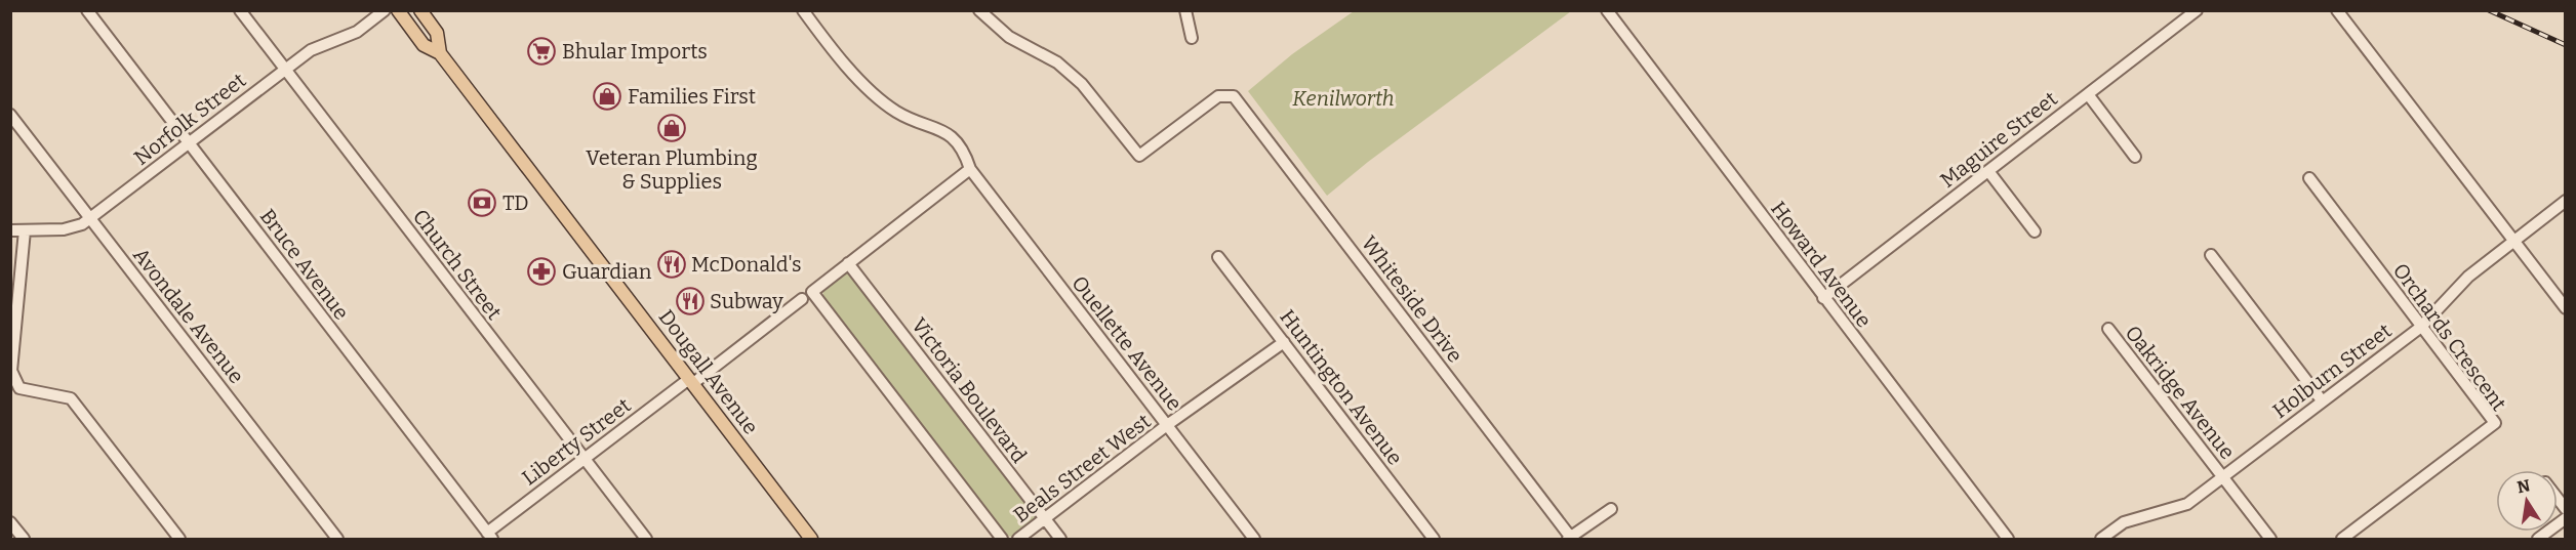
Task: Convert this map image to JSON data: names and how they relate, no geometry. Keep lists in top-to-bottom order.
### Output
{
  "streets": {
    "main road": ["Dougall Avenue"],
    "street": [
      "Norfolk Street",
      "Maguire Street",
      "Bruce Avenue",
      "Church Street",
      "Howard Avenue",
      "Whiteside Drive",
      "Avondale Avenue",
      "Orchards Crescent",
      "Ouellette Avenue",
      "Holburn Street",
      "Huntington Avenue",
      "Victoria Boulevard",
      "Oakridge Avenue",
      "Liberty Street",
      "Beals Street West"
    ]
  },
  "crossings": [
    ["Norfolk Street", "Bruce Avenue"],
    ["Norfolk Street", "Church Street"],
    ["Norfolk Street", "Avondale Avenue"],
    ["Maguire Street", "Howard Avenue"],
    ["Bruce Avenue", "Liberty Street"],
    ["Church Street", "Liberty Street"],
    ["Orchards Crescent", "Holburn Street"],
    ["Ouellette Avenue", "Liberty Street"],
    ["Ouellette Avenue", "Beals Street West"],
    ["Holburn Street", "Oakridge Avenue"],
    ["Dougall Avenue", "Liberty Street"],
    ["Huntington Avenue", "Beals Street West"],
    ["Victoria Boulevard", "Liberty Street"],
    ["Victoria Boulevard", "Beals Street West"]
  ],
  "parks": ["Kenilworth"],
  "places": {
    "supermarket": ["Bhular Imports"],
    "shop": ["Families First", "Veteran Plumbing & Supplies"],
    "bank": ["TD"],
    "restaurant": ["McDonald's", "Subway"],
    "pharmacy": ["Guardian"]
  },
  "north": "top"
}
